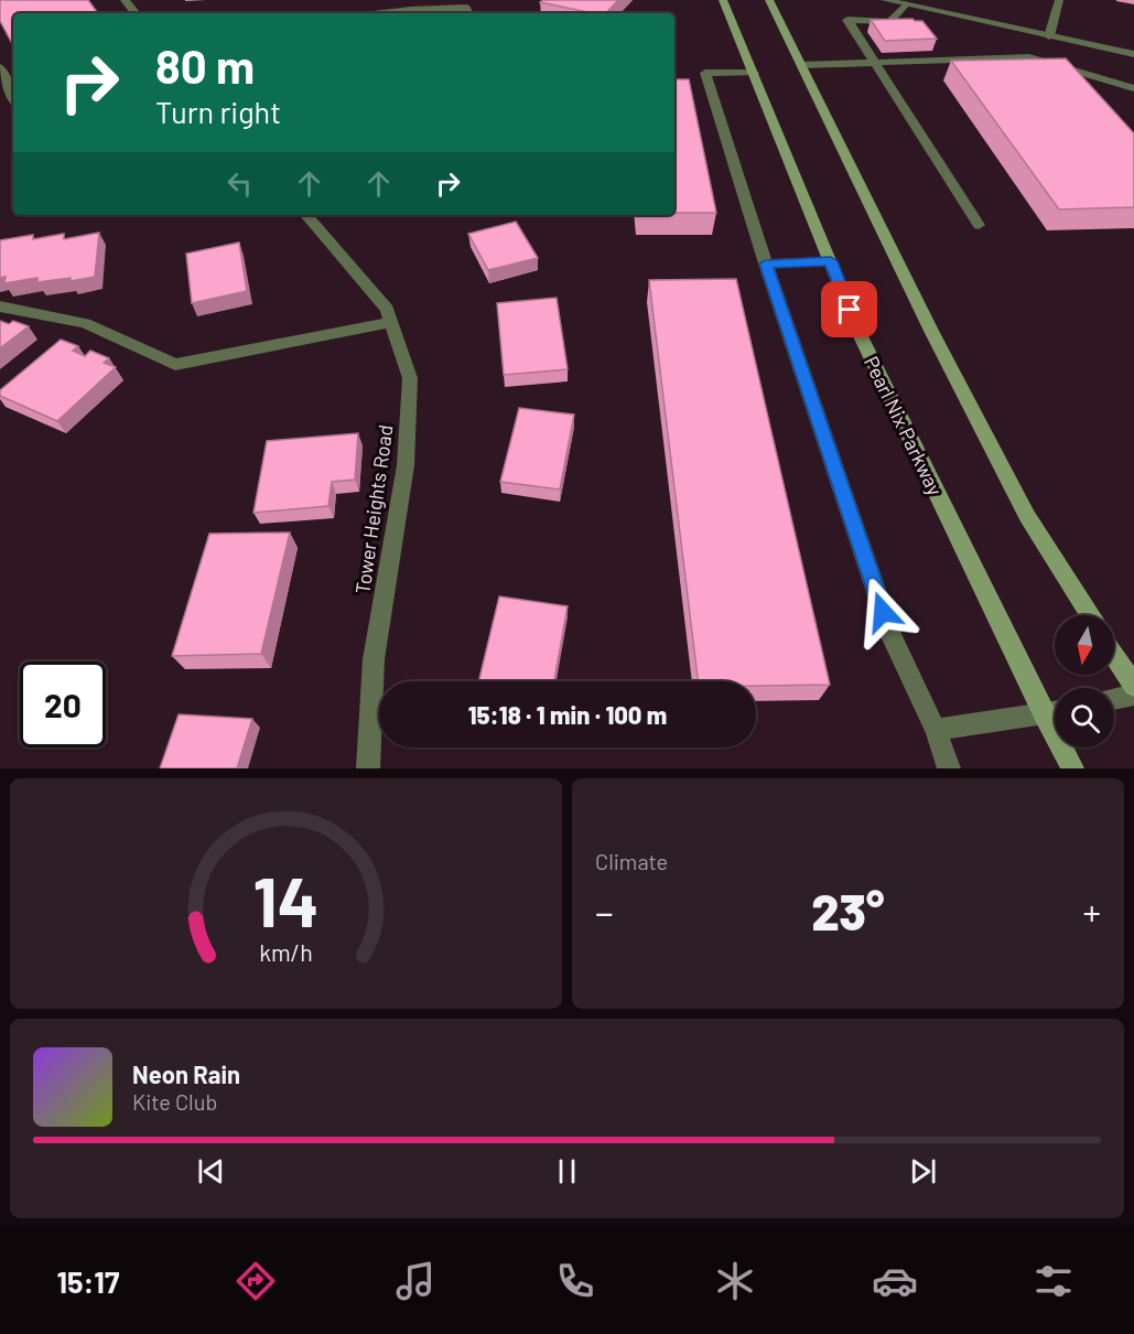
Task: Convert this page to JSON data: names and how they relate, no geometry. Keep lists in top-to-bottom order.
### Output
{
  "streets": {
    "main road": ["Pearl Nix Parkway"],
    "street": ["Tower Heights Road"]
  },
  "north": "bottom",
  "page": {
    "turn": ["80 m", "Turn right"],
    "limit": "20",
    "trip": "15:18 · 1 min · 100 m",
    "tile": "Climate",
    "heat": ["−", "23°", "+"],
    "song": ["Neon Rain", "Kite Club"],
    "tabs": "15:17",
    "gauge": ["14", "km/h"]
  }
}
